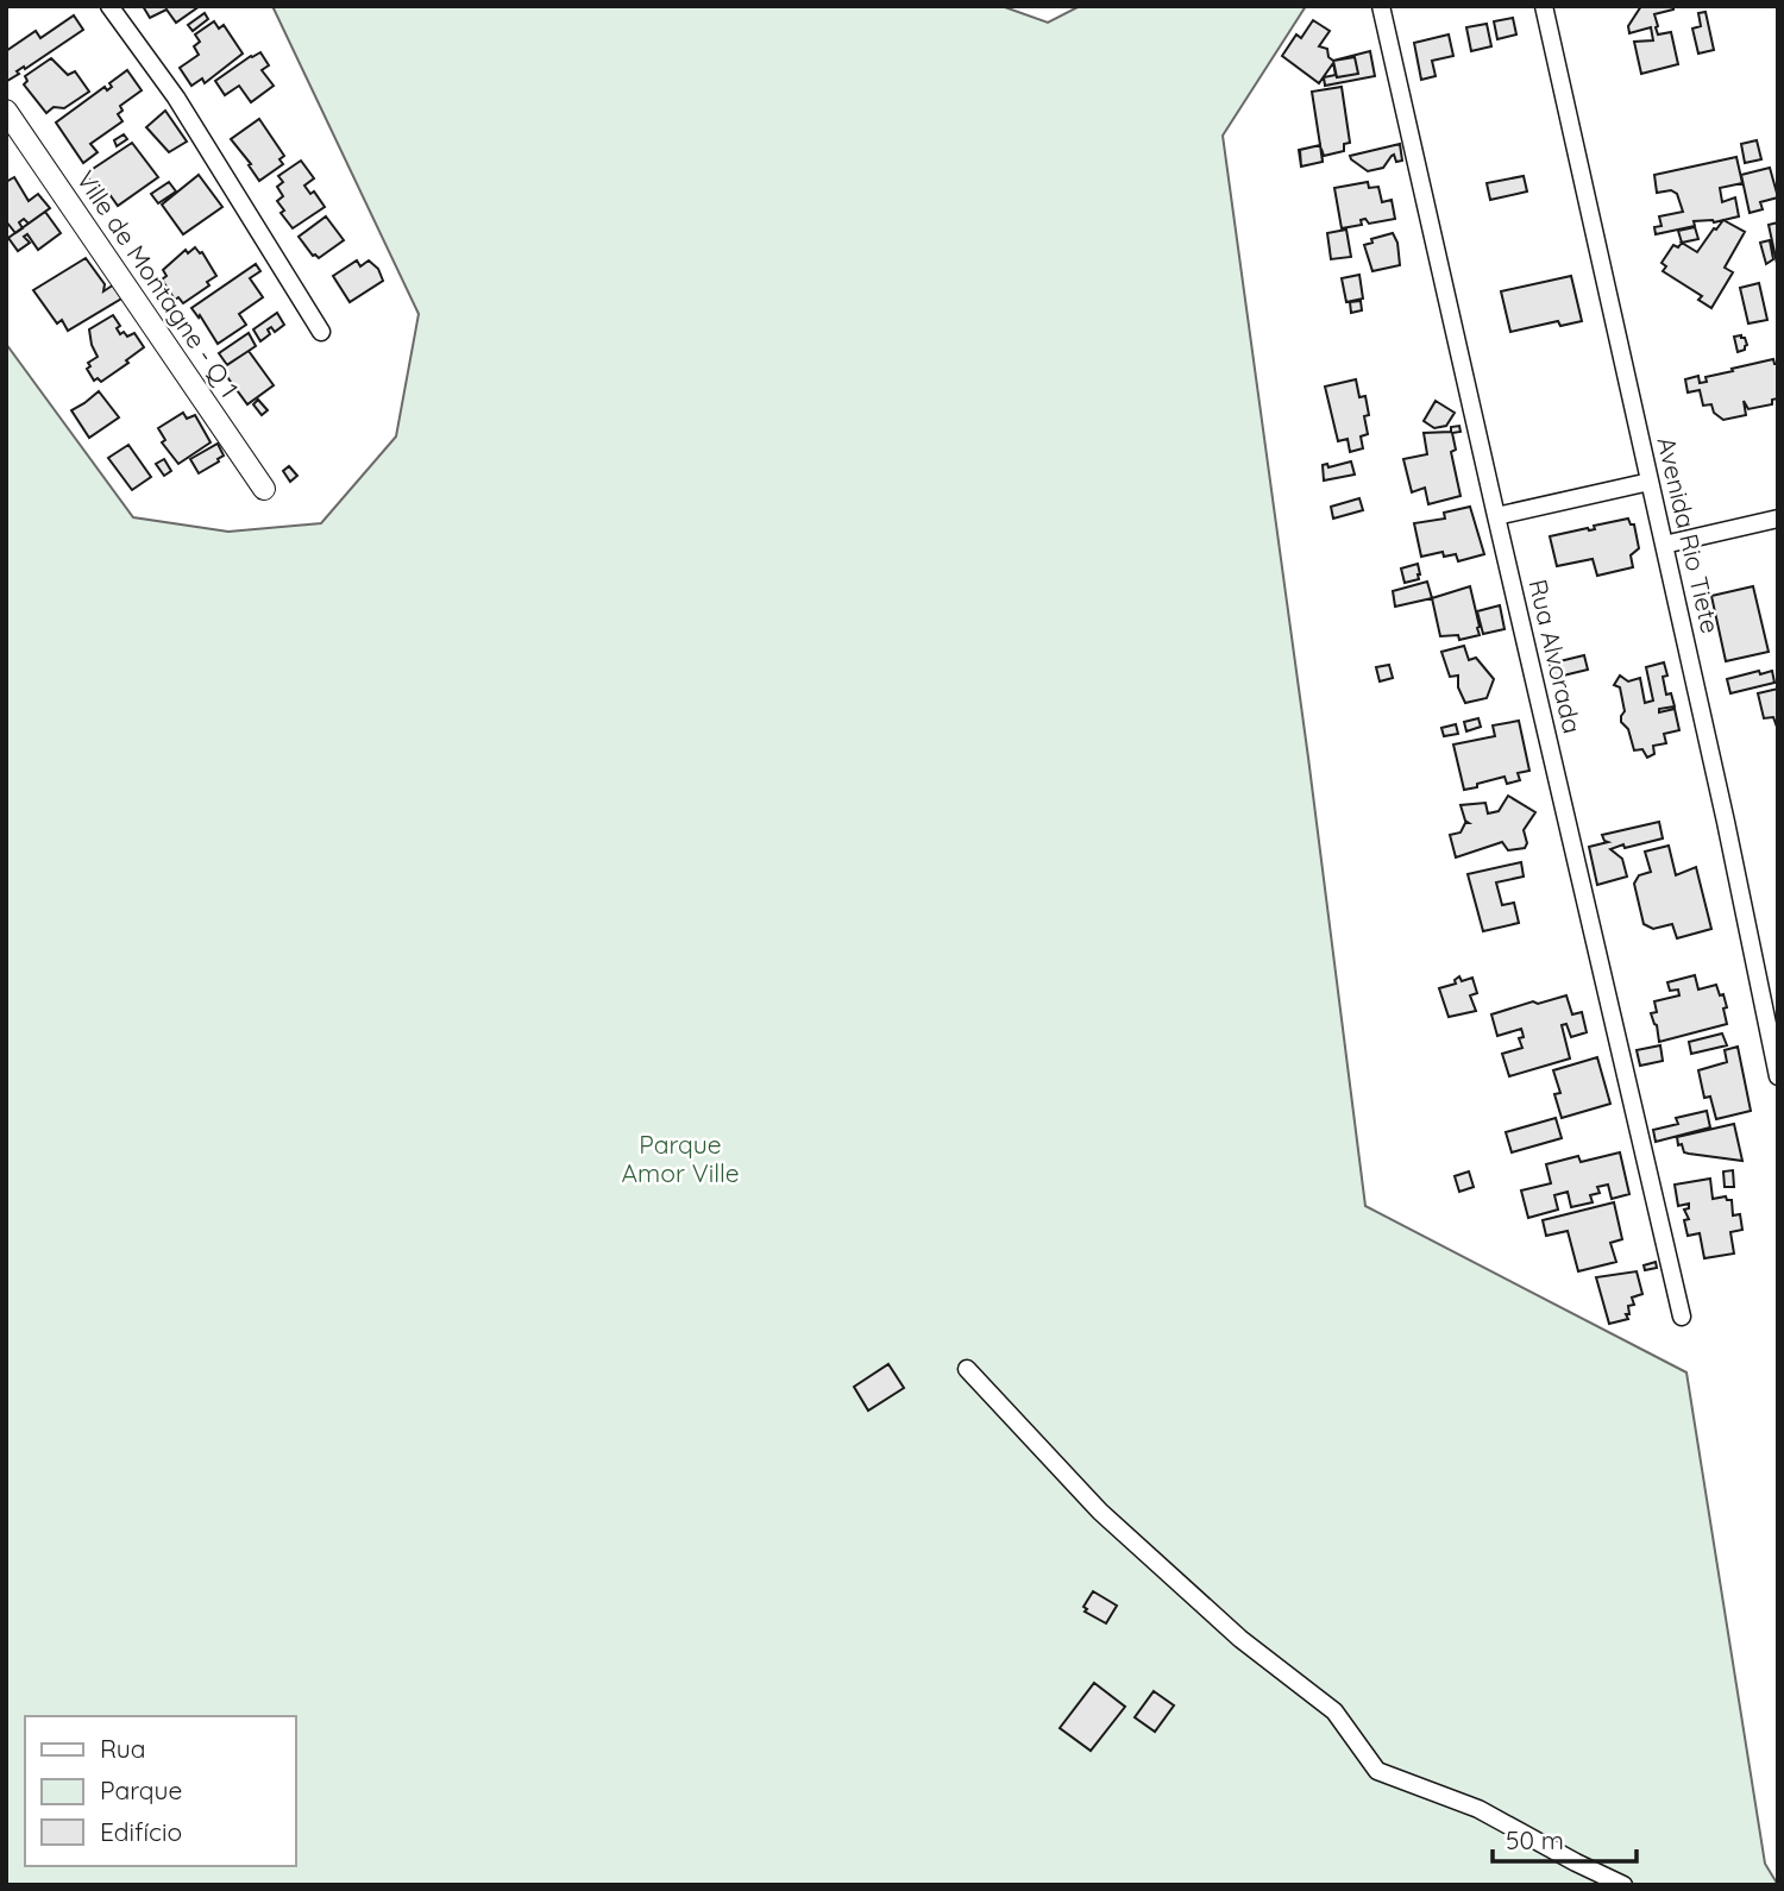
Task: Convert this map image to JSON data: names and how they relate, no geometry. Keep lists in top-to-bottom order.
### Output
{
  "streets": {
    "street": ["Ville de Montagne - Q 1", "Avenida Rio Tiete", "Rua Alvorada"]
  },
  "parks": ["Parque Amor Ville"],
  "legend": ["Rua", "Parque", "Edifício"],
  "scale_bar": "50 m"
}
